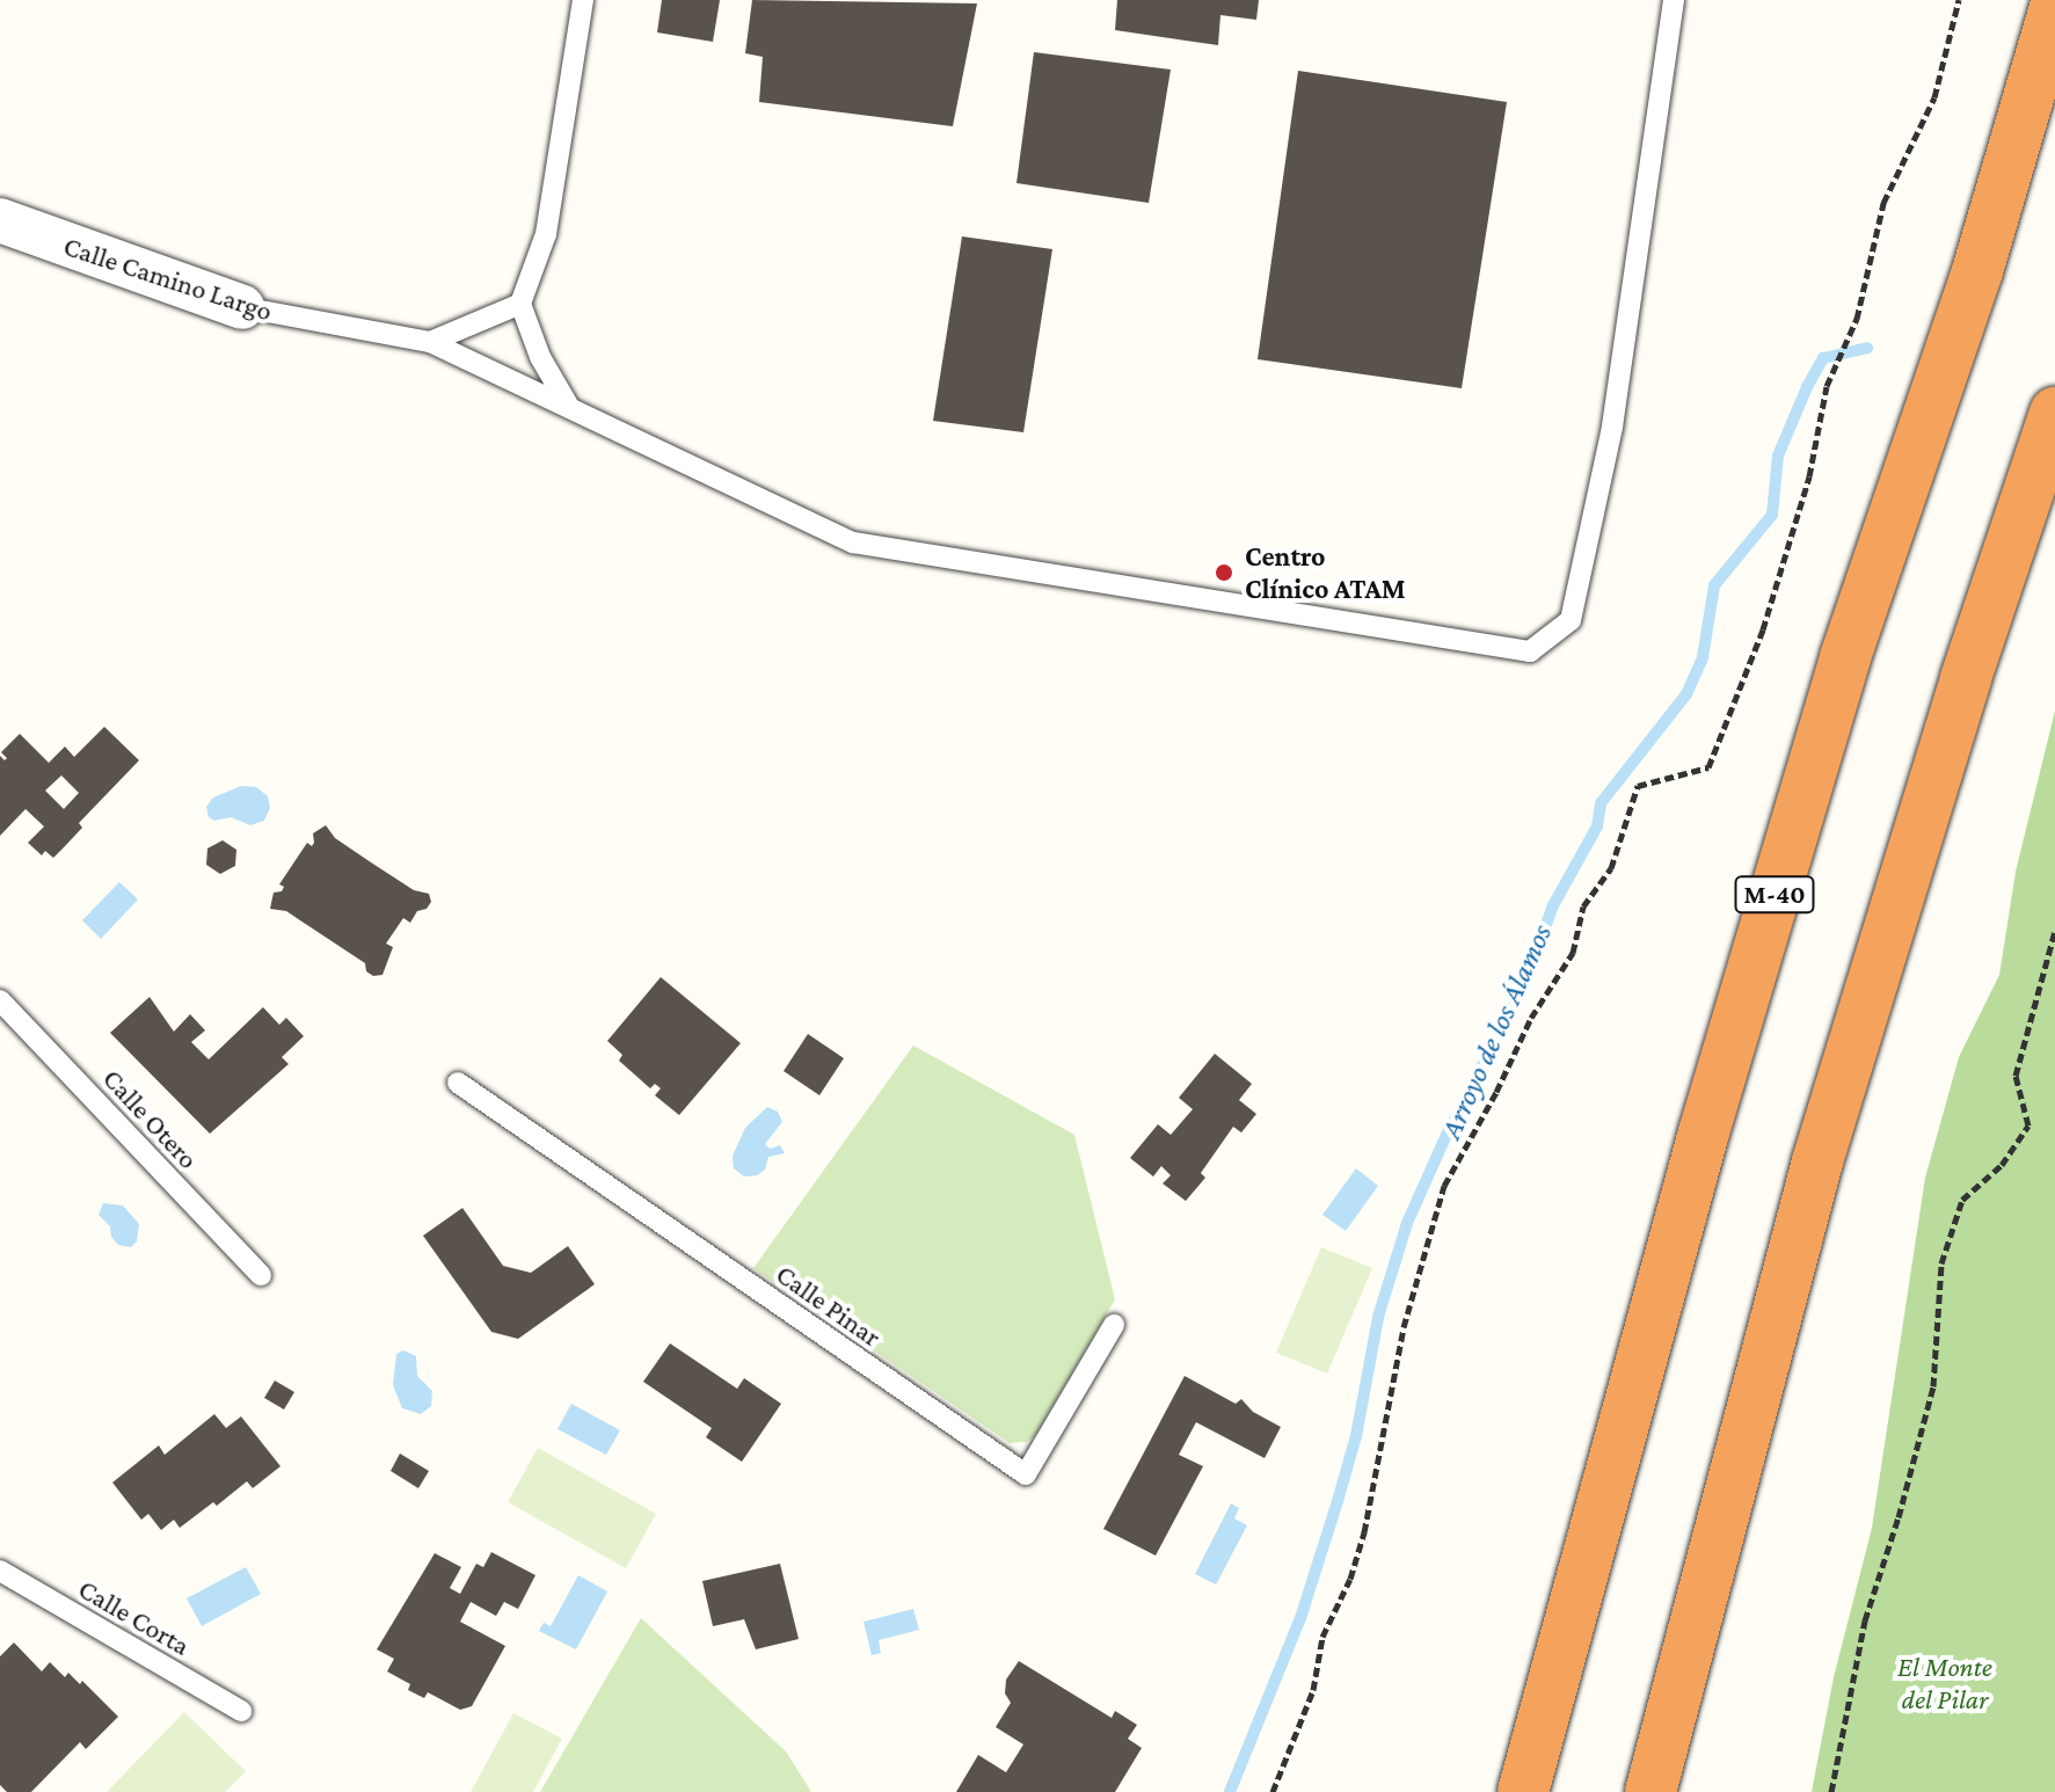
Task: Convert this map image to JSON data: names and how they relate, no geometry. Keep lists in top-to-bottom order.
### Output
{
  "streets": {
    "highway": ["M-40"],
    "street": ["Calle Camino Largo"],
    "lane": ["Calle Otero", "Calle Pinar", "Calle Corta"]
  },
  "water": ["Arroyo de los Álamos"],
  "parks": ["El Monte del Pilar"],
  "places": ["Centro Clínico ATAM"]
}
